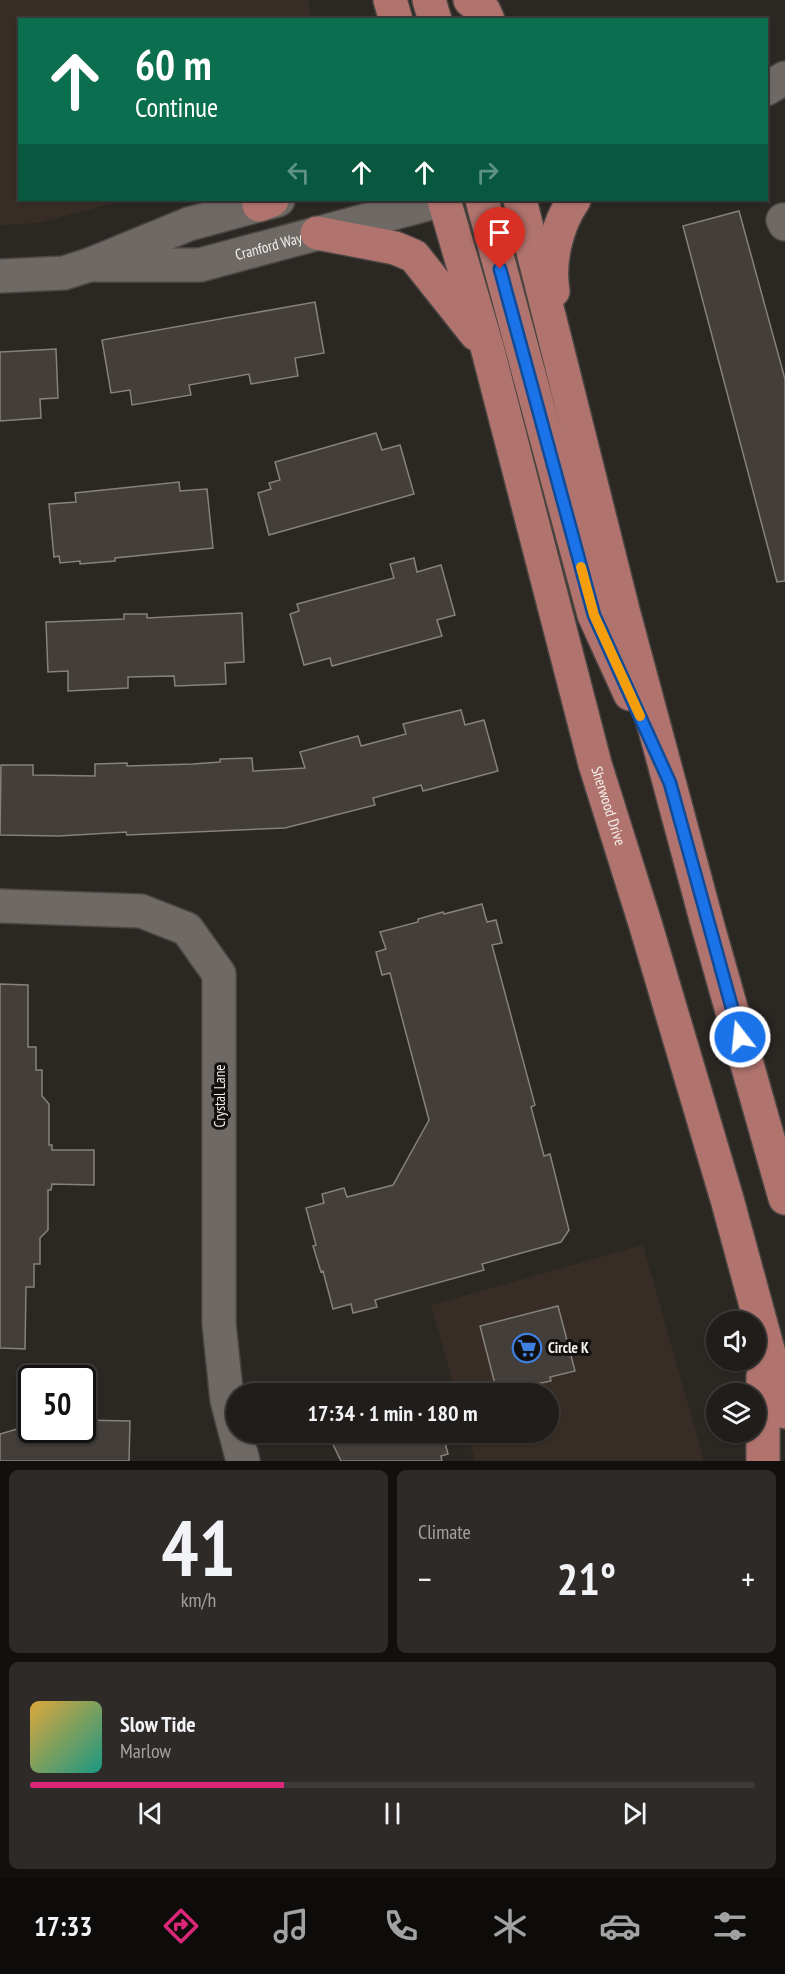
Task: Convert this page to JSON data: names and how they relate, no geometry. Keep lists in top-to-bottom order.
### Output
{
  "streets": {
    "main road": ["Sherwood Drive"],
    "street": ["Cranford Way", "Crystal Lane"]
  },
  "places": {
    "supermarket": ["Circle K"]
  },
  "page": {
    "turn": ["60 m", "Continue"],
    "limit": "50",
    "trip": "17:34 · 1 min · 180 m",
    "tile": [
      ["41", "km/h"],
      "Climate"
    ],
    "heat": ["−", "21°", "+"],
    "song": ["Slow Tide", "Marlow"],
    "tabs": "17:33"
  }
}
